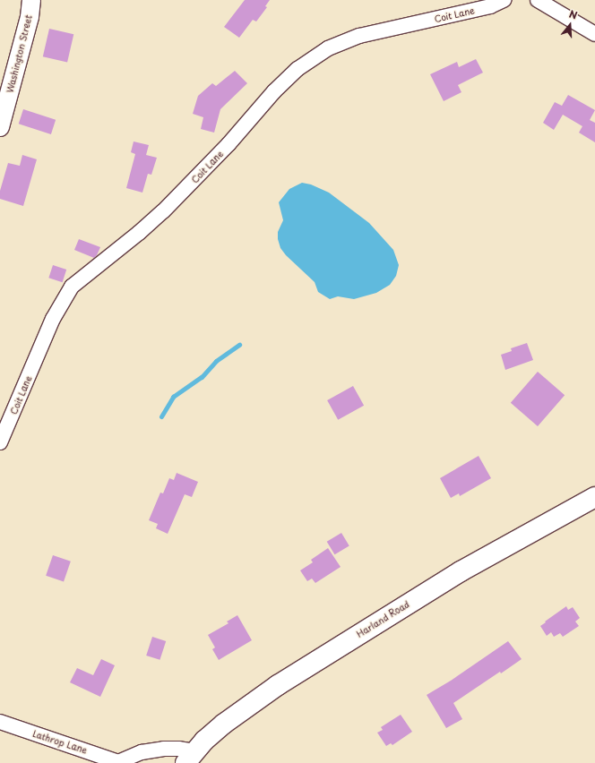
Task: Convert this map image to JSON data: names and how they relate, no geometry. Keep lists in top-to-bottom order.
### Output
{
  "streets": {
    "main road": ["Harland Road"],
    "street": ["Coit Lane", "Washington Street", "Lathrop Lane"]
  },
  "crossings": [
    ["Harland Road", "Lathrop Lane"]
  ],
  "north": "top"
}
